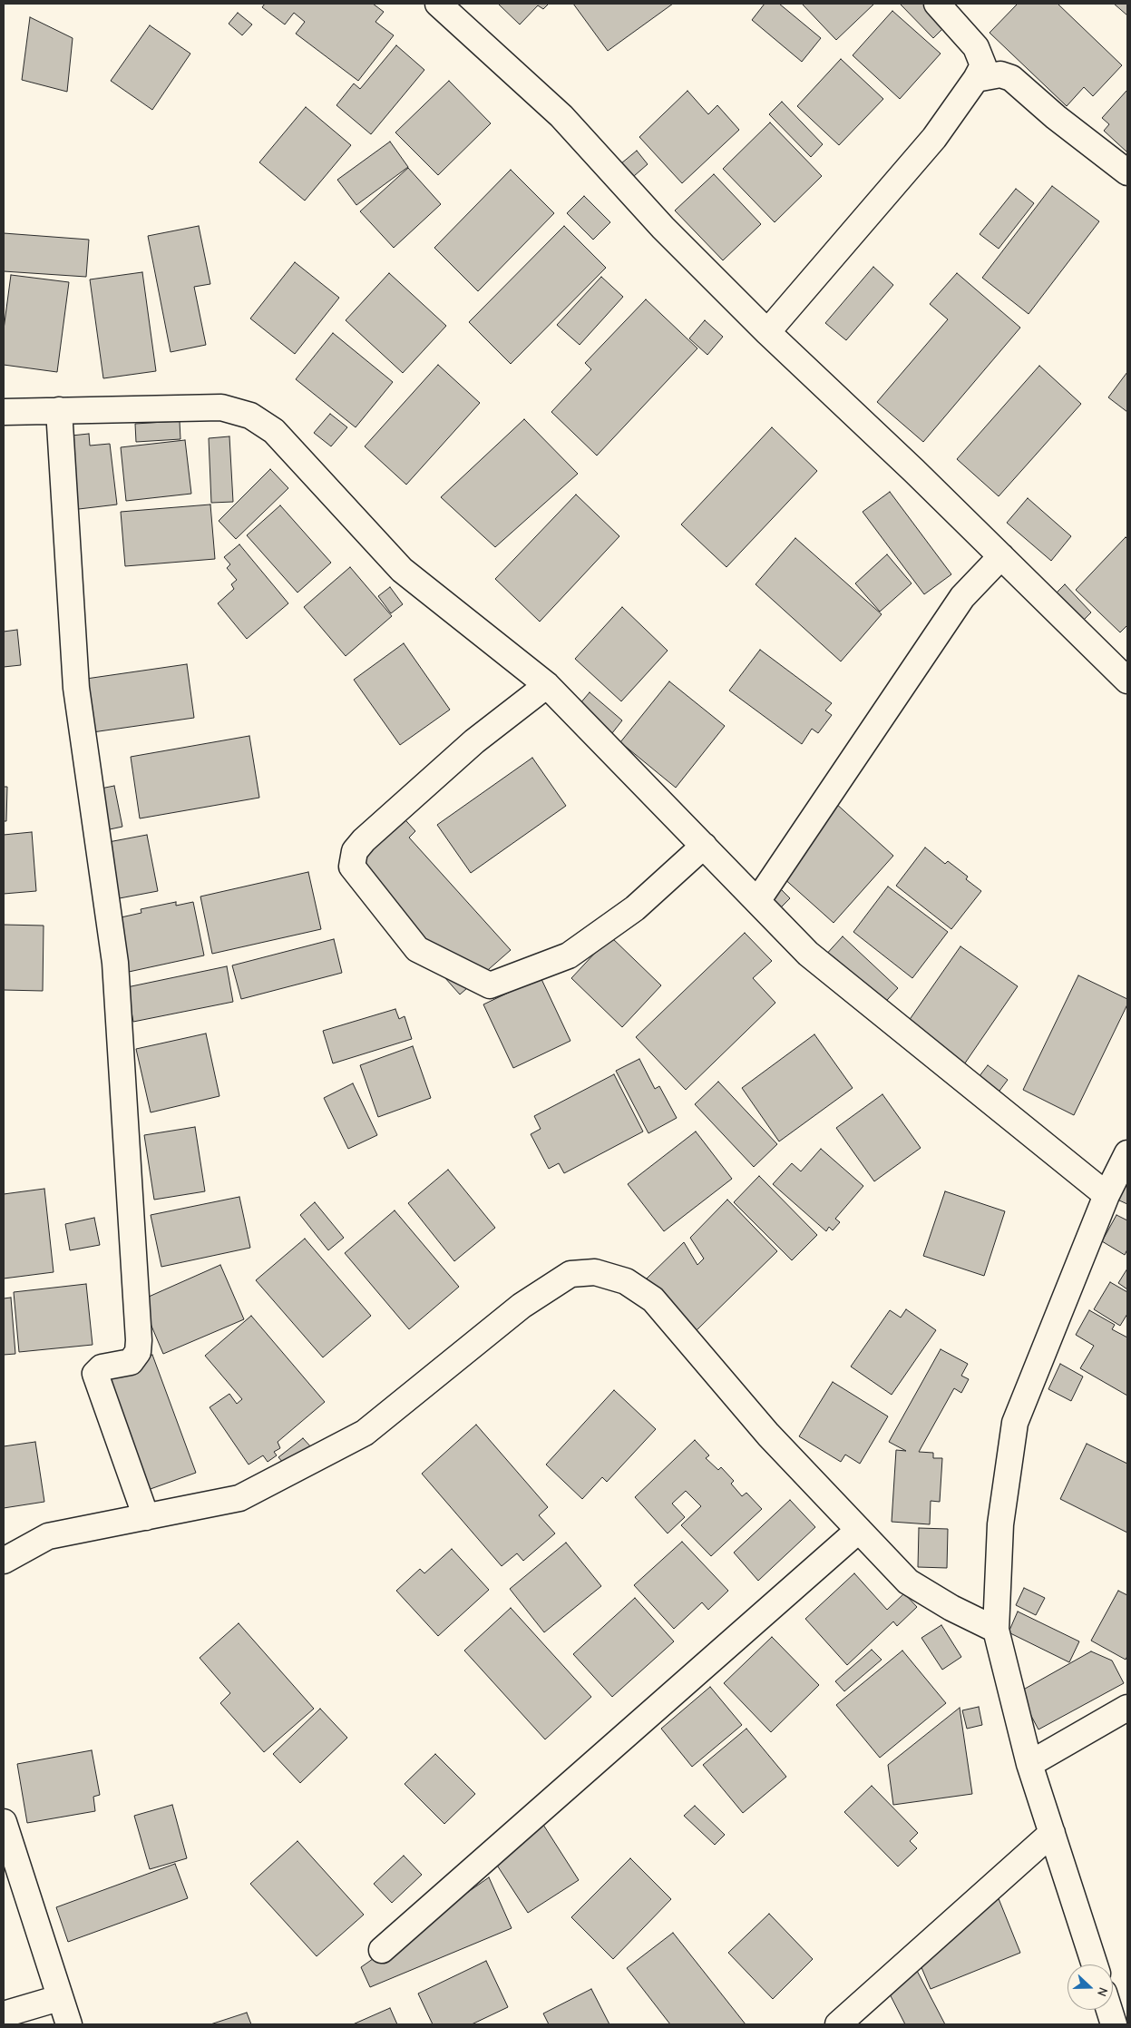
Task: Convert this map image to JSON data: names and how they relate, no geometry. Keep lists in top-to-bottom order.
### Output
{
  "north": "right"
}
